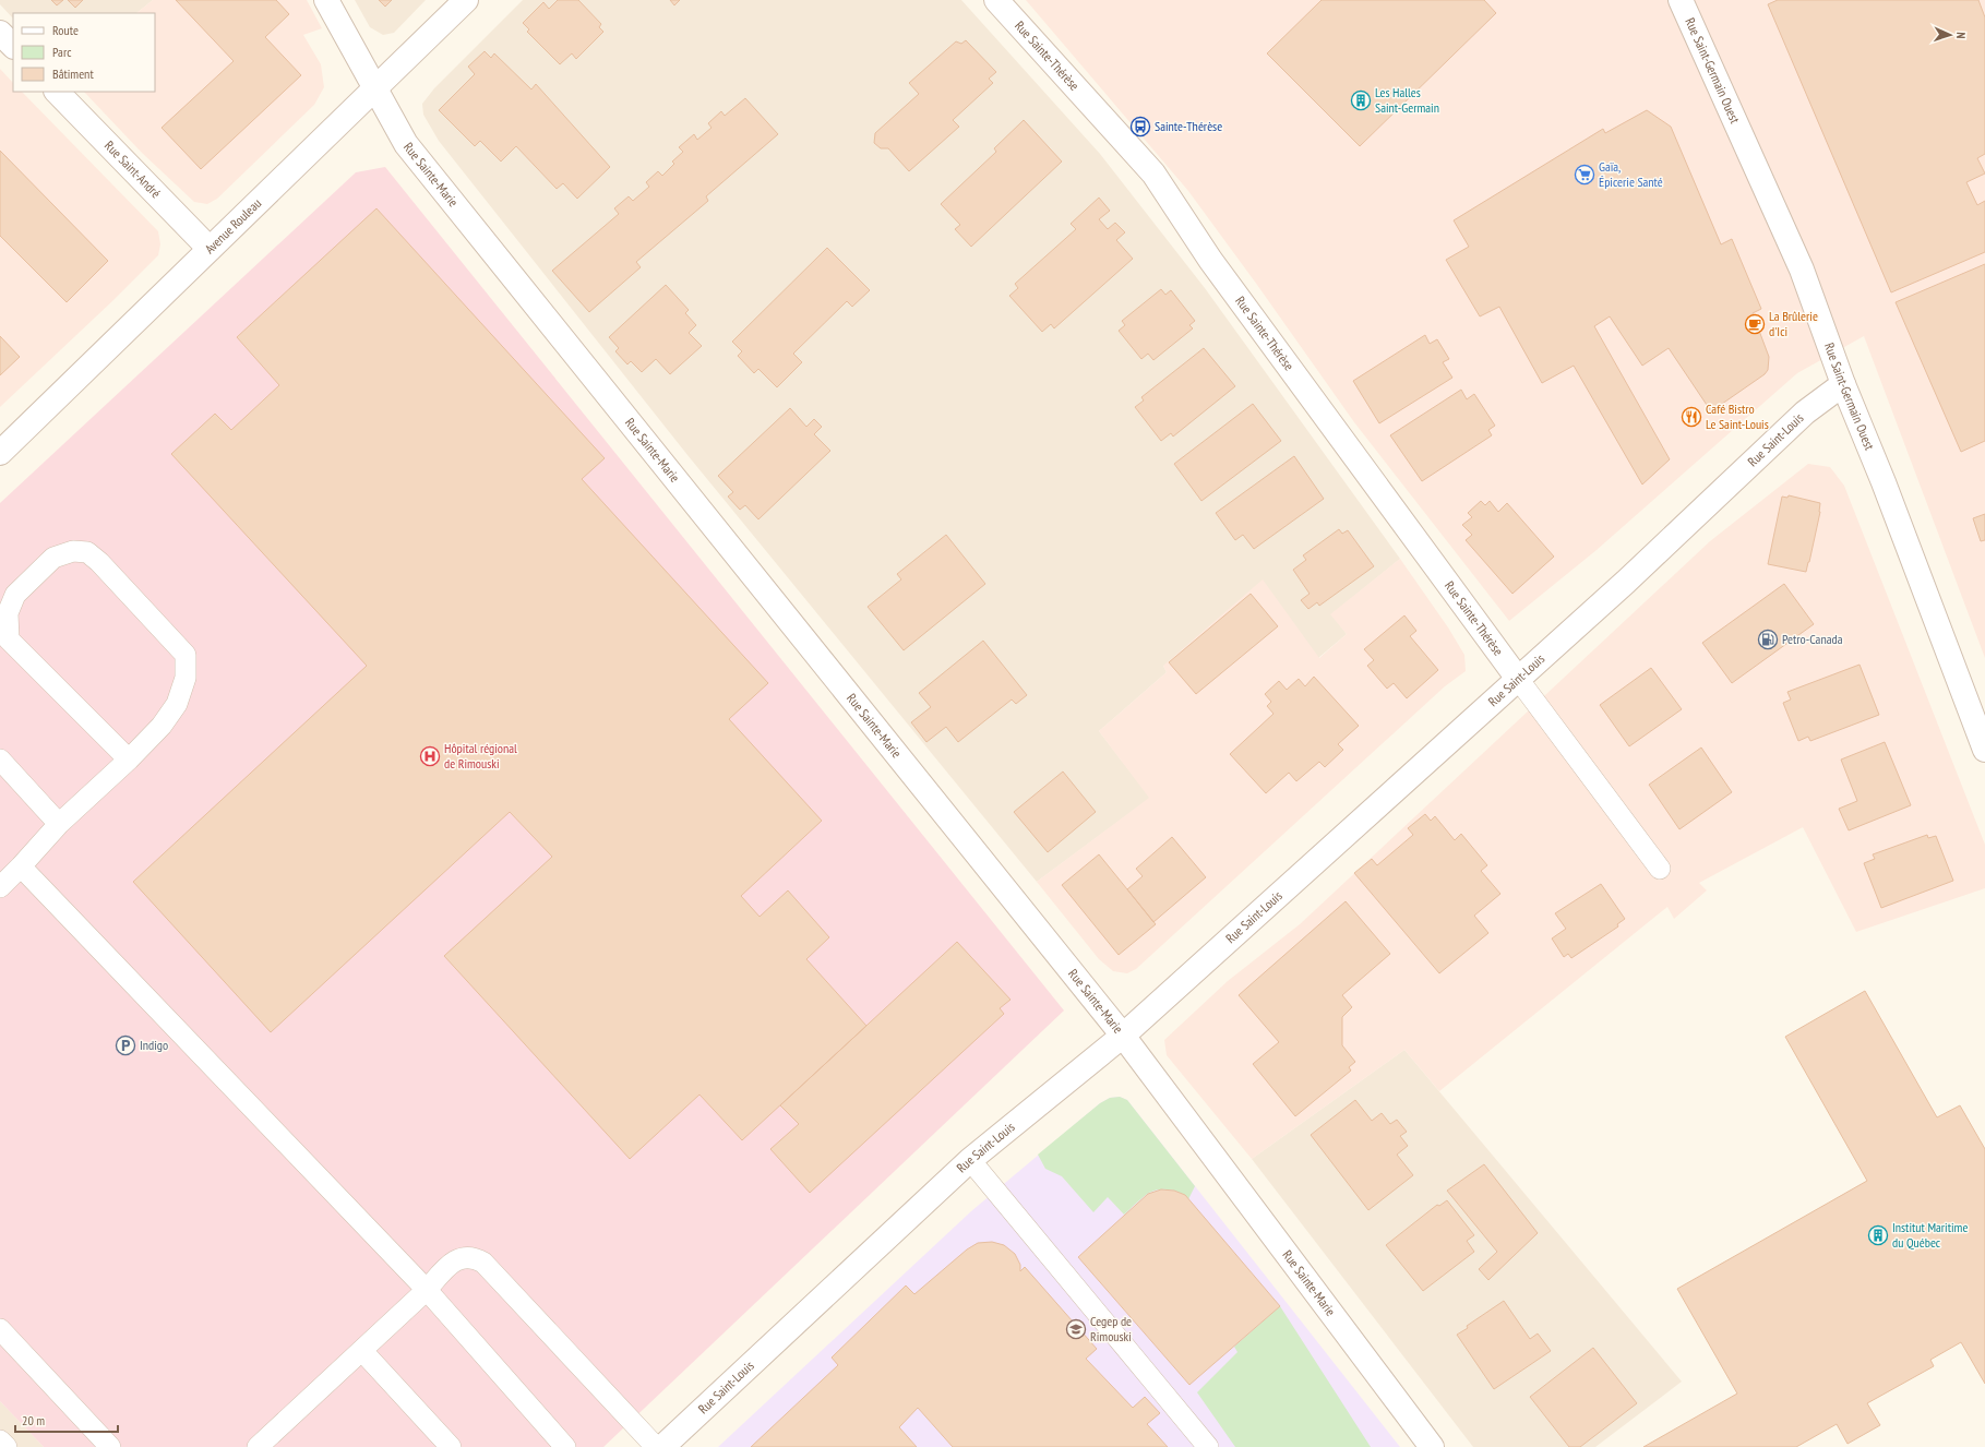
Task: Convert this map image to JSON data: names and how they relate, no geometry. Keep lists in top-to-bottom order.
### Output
{
  "streets": {
    "street": [
      "Rue Sainte-Thérèse",
      "Rue Saint-Germain Ouest",
      "Rue Saint-André",
      "Rue Sainte-Marie",
      "Avenue Rouleau",
      "Rue Saint-Louis"
    ]
  },
  "crossings": [
    ["Rue Sainte-Thérèse", "Rue Saint-Louis"],
    ["Rue Saint-Germain Ouest", "Rue Saint-Louis"],
    ["Rue Saint-André", "Avenue Rouleau"],
    ["Rue Sainte-Marie", "Avenue Rouleau"],
    ["Rue Sainte-Marie", "Rue Saint-Louis"]
  ],
  "places": {
    "building": ["Les Halles Saint-Germain", "Institut Maritime du Québec"],
    "bus stop": ["Sainte-Thérèse"],
    "supermarket": ["Gaïa, Épicerie Santé"],
    "cafe": ["La Brûlerie d'Ici"],
    "restaurant": ["Café Bistro Le Saint-Louis"],
    "fuel station": ["Petro-Canada"],
    "hospital": ["Hôpital régional de Rimouski"],
    "parking": ["Indigo"],
    "school or university": ["Cegep de Rimouski"]
  },
  "legend": ["Route", "Parc", "Bâtiment"],
  "scale_bar": "20 m",
  "north": "right"
}
